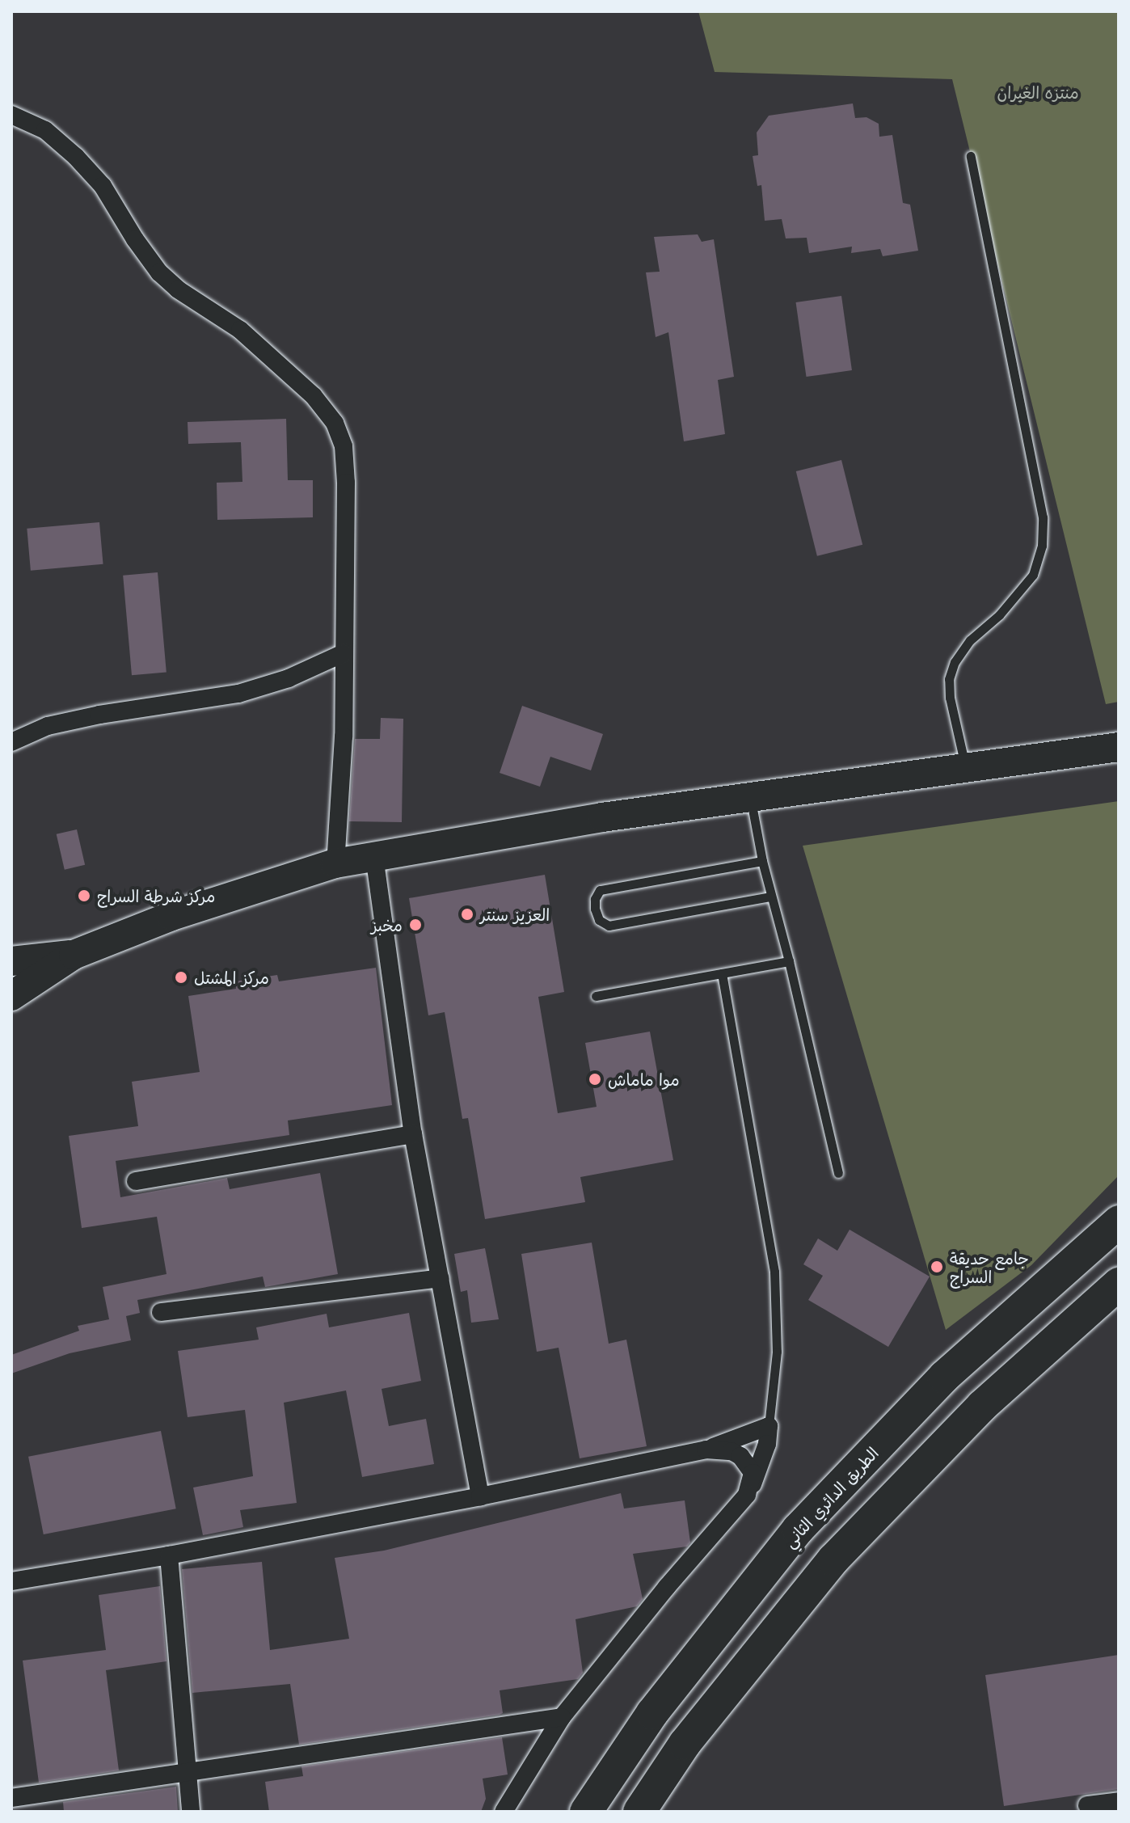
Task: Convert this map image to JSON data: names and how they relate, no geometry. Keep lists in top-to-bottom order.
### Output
{
  "streets": {
    "highway": ["الطريق الدائري الثاني"]
  },
  "parks": ["منتزه الغيران"],
  "places": [
    "مركز شرطة السراج",
    "العزيز سنتر",
    "مخبز",
    "مركز المشتل",
    "موا ماماش",
    "جامع حديقة السراج"
  ]
}
